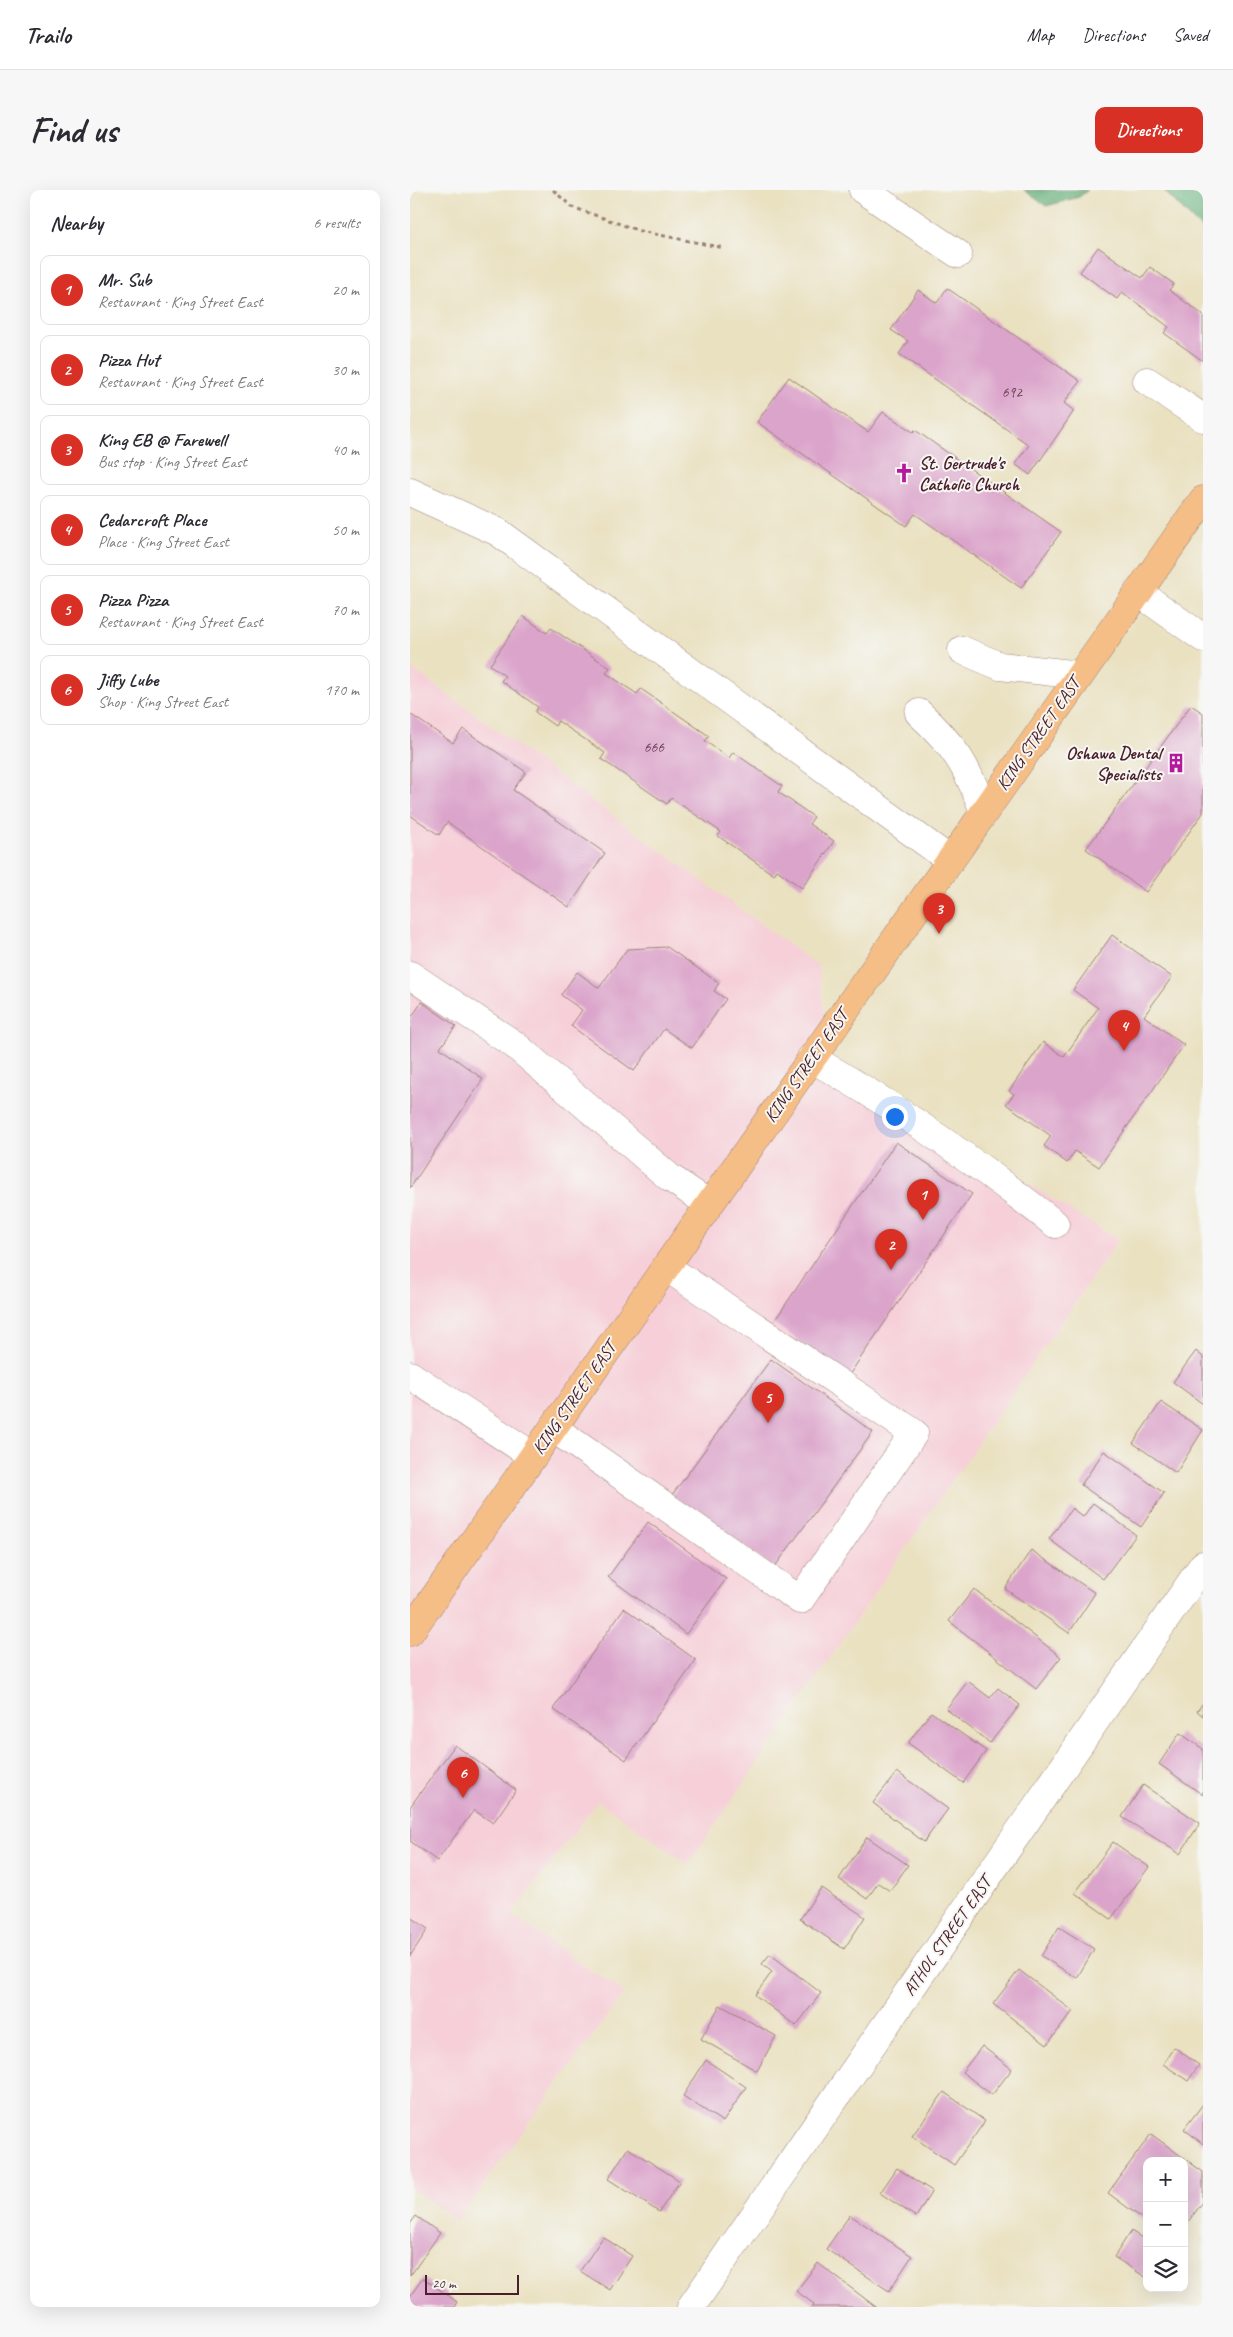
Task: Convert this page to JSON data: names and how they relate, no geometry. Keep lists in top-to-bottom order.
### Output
{
  "streets": {
    "main road": ["KING STREET EAST"],
    "street": ["ATHOL STREET EAST"]
  },
  "places": {
    "church": ["St. Gertrude's Catholic Church"],
    "building": ["Oshawa Dental Specialists"]
  },
  "house_numbers": ["692", "666"],
  "scale_bar": "20 m",
  "page": {
    "header": "Trailo",
    "nav": ["Map", "Directions", "Saved"],
    "buttons": "Directions",
    "title": "Find us",
    "heading": ["Nearby", "6 results"],
    "list": [
      {
        "mark": "1",
        "name": "Mr. Sub",
        "note": "Restaurant · King Street East",
        "value": "20 m"
      },
      {
        "mark": "2",
        "name": "Pizza Hut",
        "note": "Restaurant · King Street East",
        "value": "30 m"
      },
      {
        "mark": "3",
        "name": "King EB @ Farewell",
        "note": "Bus stop · King Street East",
        "value": "40 m"
      },
      {
        "mark": "4",
        "name": "Cedarcroft Place",
        "note": "Place · King Street East",
        "value": "50 m"
      },
      {
        "mark": "5",
        "name": "Pizza Pizza",
        "note": "Restaurant · King Street East",
        "value": "70 m"
      },
      {
        "mark": "6",
        "name": "Jiffy Lube",
        "note": "Shop · King Street East",
        "value": "170 m"
      }
    ],
    "pins": [
      "3",
      "4",
      "1",
      "2",
      "5",
      "6"
    ],
    "map_buttons": ["+", "−"],
    "scale": "20 m"
  }
}
